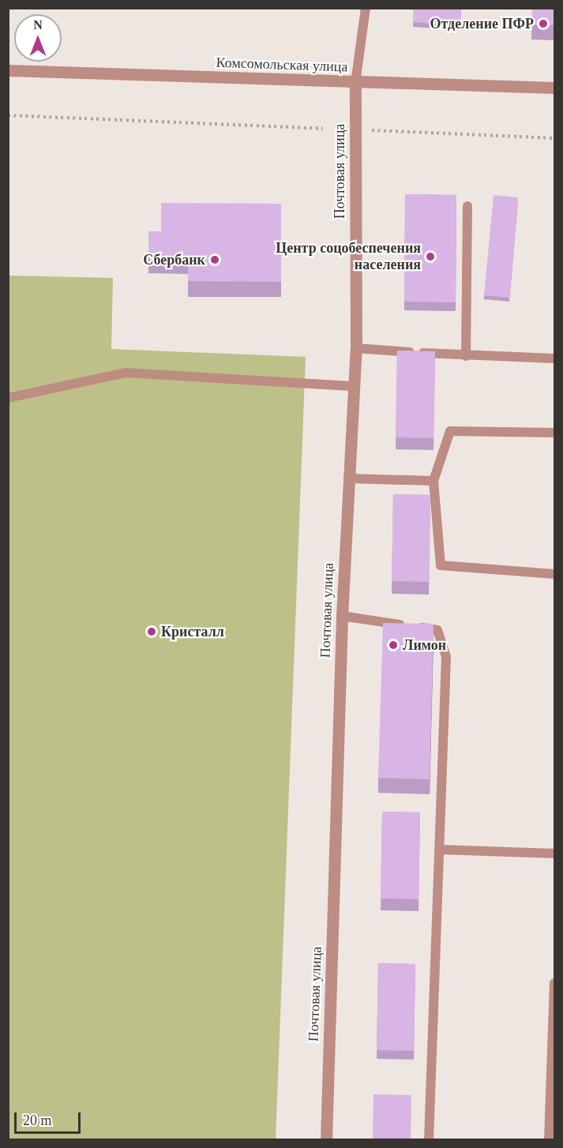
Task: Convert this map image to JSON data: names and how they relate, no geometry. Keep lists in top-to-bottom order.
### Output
{
  "streets": {
    "street": ["Комсомольская улица", "Почтовая улица"]
  },
  "crossings": [
    ["Комсомольская улица", "Почтовая улица"]
  ],
  "places": [
    "Отделение ПФР",
    "Центр соцобеспечения населения",
    "Сбербанк",
    "Кристалл",
    "Лимон"
  ],
  "scale_bar": "20 m",
  "north": "top"
}
